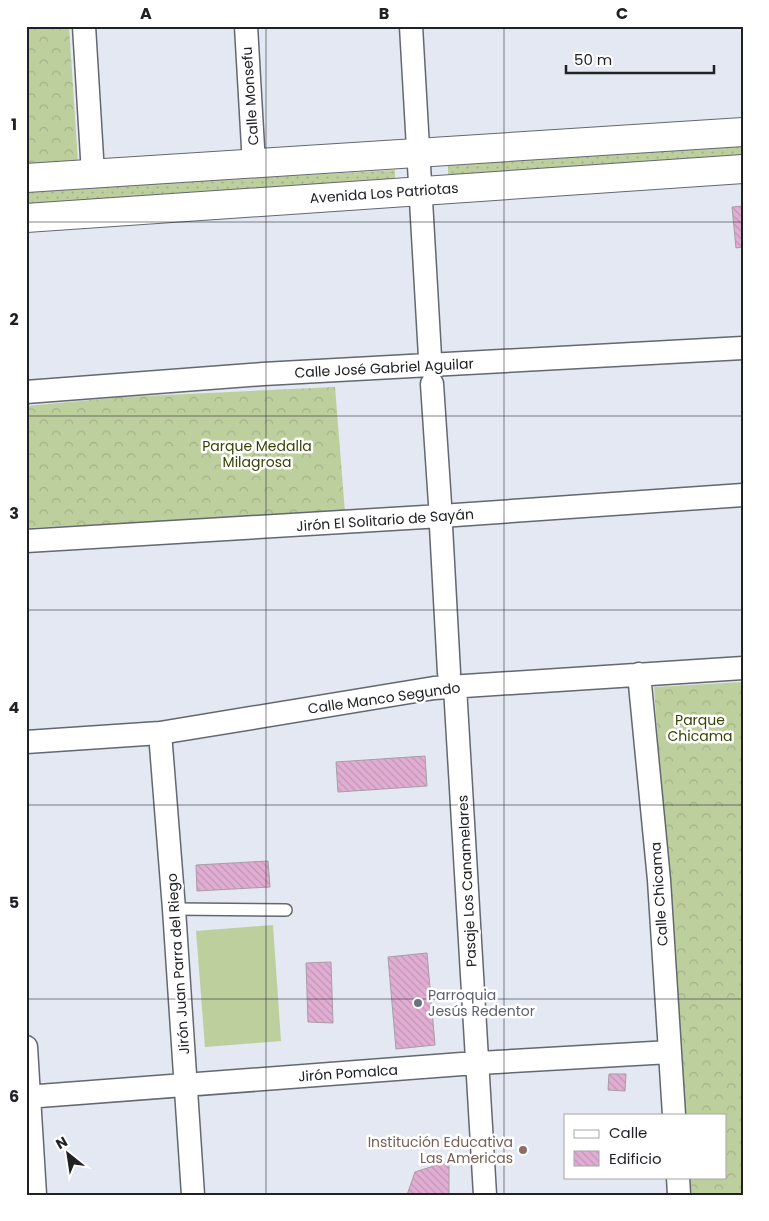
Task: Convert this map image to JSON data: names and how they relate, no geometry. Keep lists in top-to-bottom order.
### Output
{
  "streets": {
    "main road": ["Avenida Los Patriotas"],
    "street": [
      "Calle Monsefu",
      "Calle José Gabriel Aguilar",
      "Jirón El Solitario de Sayán",
      "Calle Manco Segundo",
      "Pasaje Los Canamelares",
      "Calle Chicama",
      "Jirón Juan Parra del Riego",
      "Jirón Pomalca"
    ]
  },
  "crossings": [
    ["Calle Manco Segundo", "Pasaje Los Canamelares"],
    ["Calle Manco Segundo", "Calle Chicama"],
    ["Calle Manco Segundo", "Jirón Juan Parra del Riego"],
    ["Pasaje Los Canamelares", "Jirón Pomalca"],
    ["Calle Chicama", "Jirón Pomalca"],
    ["Jirón Juan Parra del Riego", "Jirón Pomalca"]
  ],
  "parks": ["Parque Medalla Milagrosa", "Parque Chicama"],
  "places": ["Parroquia Jesús Redentor", "Institución Educativa Las Americas"],
  "legend": ["Calle", "Edificio"],
  "scale_bar": "50 m",
  "north": "top left",
  "grid": {
    "columns": ["A", "B", "C"],
    "rows": [
      "1",
      "2",
      "3",
      "4",
      "5",
      "6"
    ]
  }
}
